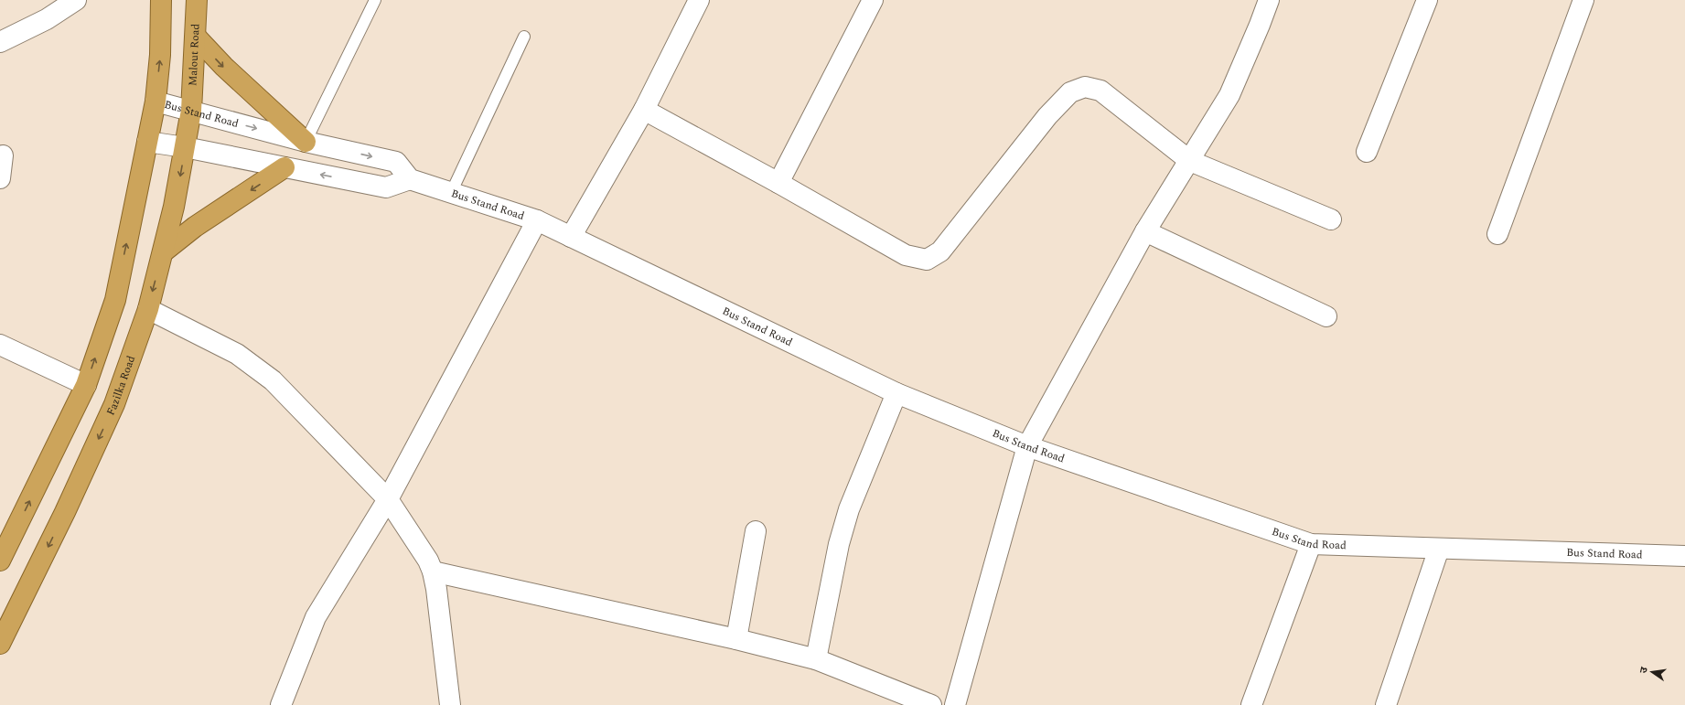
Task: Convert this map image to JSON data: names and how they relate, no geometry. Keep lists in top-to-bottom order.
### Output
{
  "streets": {
    "highway": ["Malout Road", "Fazilka Road"],
    "street": ["Bus Stand Road"]
  },
  "crossings": [
    ["Malout Road", "Bus Stand Road"],
    ["Malout Road", "Fazilka Road"],
    ["Bus Stand Road", "Fazilka Road"]
  ],
  "north": "left"
}
